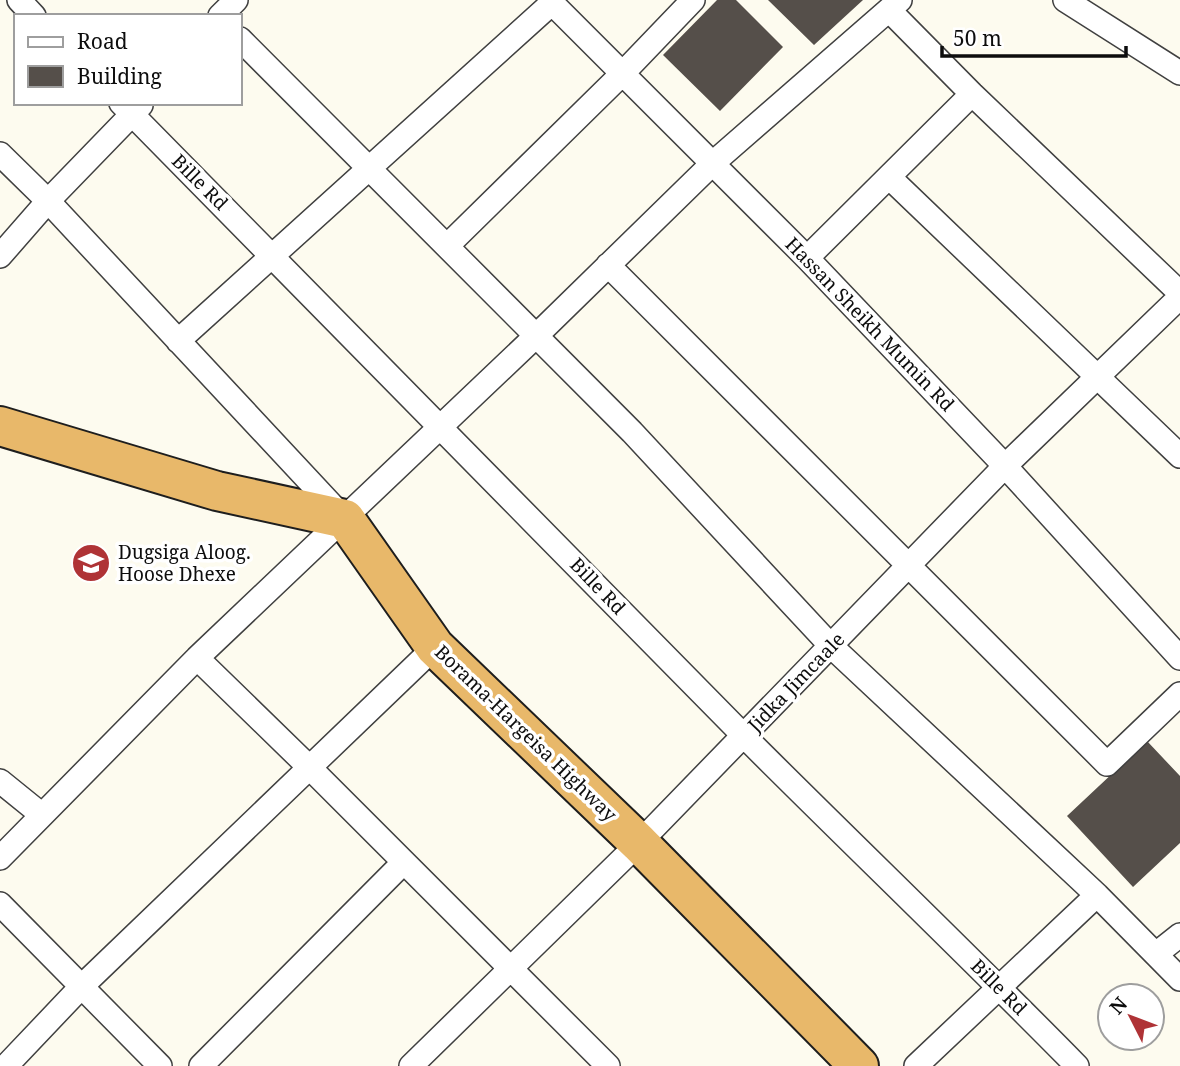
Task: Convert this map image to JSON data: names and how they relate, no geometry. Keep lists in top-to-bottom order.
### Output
{
  "streets": {
    "highway": ["Borama-Hargeisa Highway"],
    "street": ["Bille Rd", "Hassan Sheikh Mumin Rd", "Jidka Jimcaale"]
  },
  "crossings": [
    ["Bille Rd", "Jidka Jimcaale"],
    ["Hassan Sheikh Mumin Rd", "Jidka Jimcaale"],
    ["Jidka Jimcaale", "Borama-Hargeisa Highway"]
  ],
  "places": {
    "school or university": ["Dugsiga Aloog. Hoose Dhexe"]
  },
  "legend": ["Road", "Building"],
  "scale_bar": "50 m",
  "north": "top left"
}
